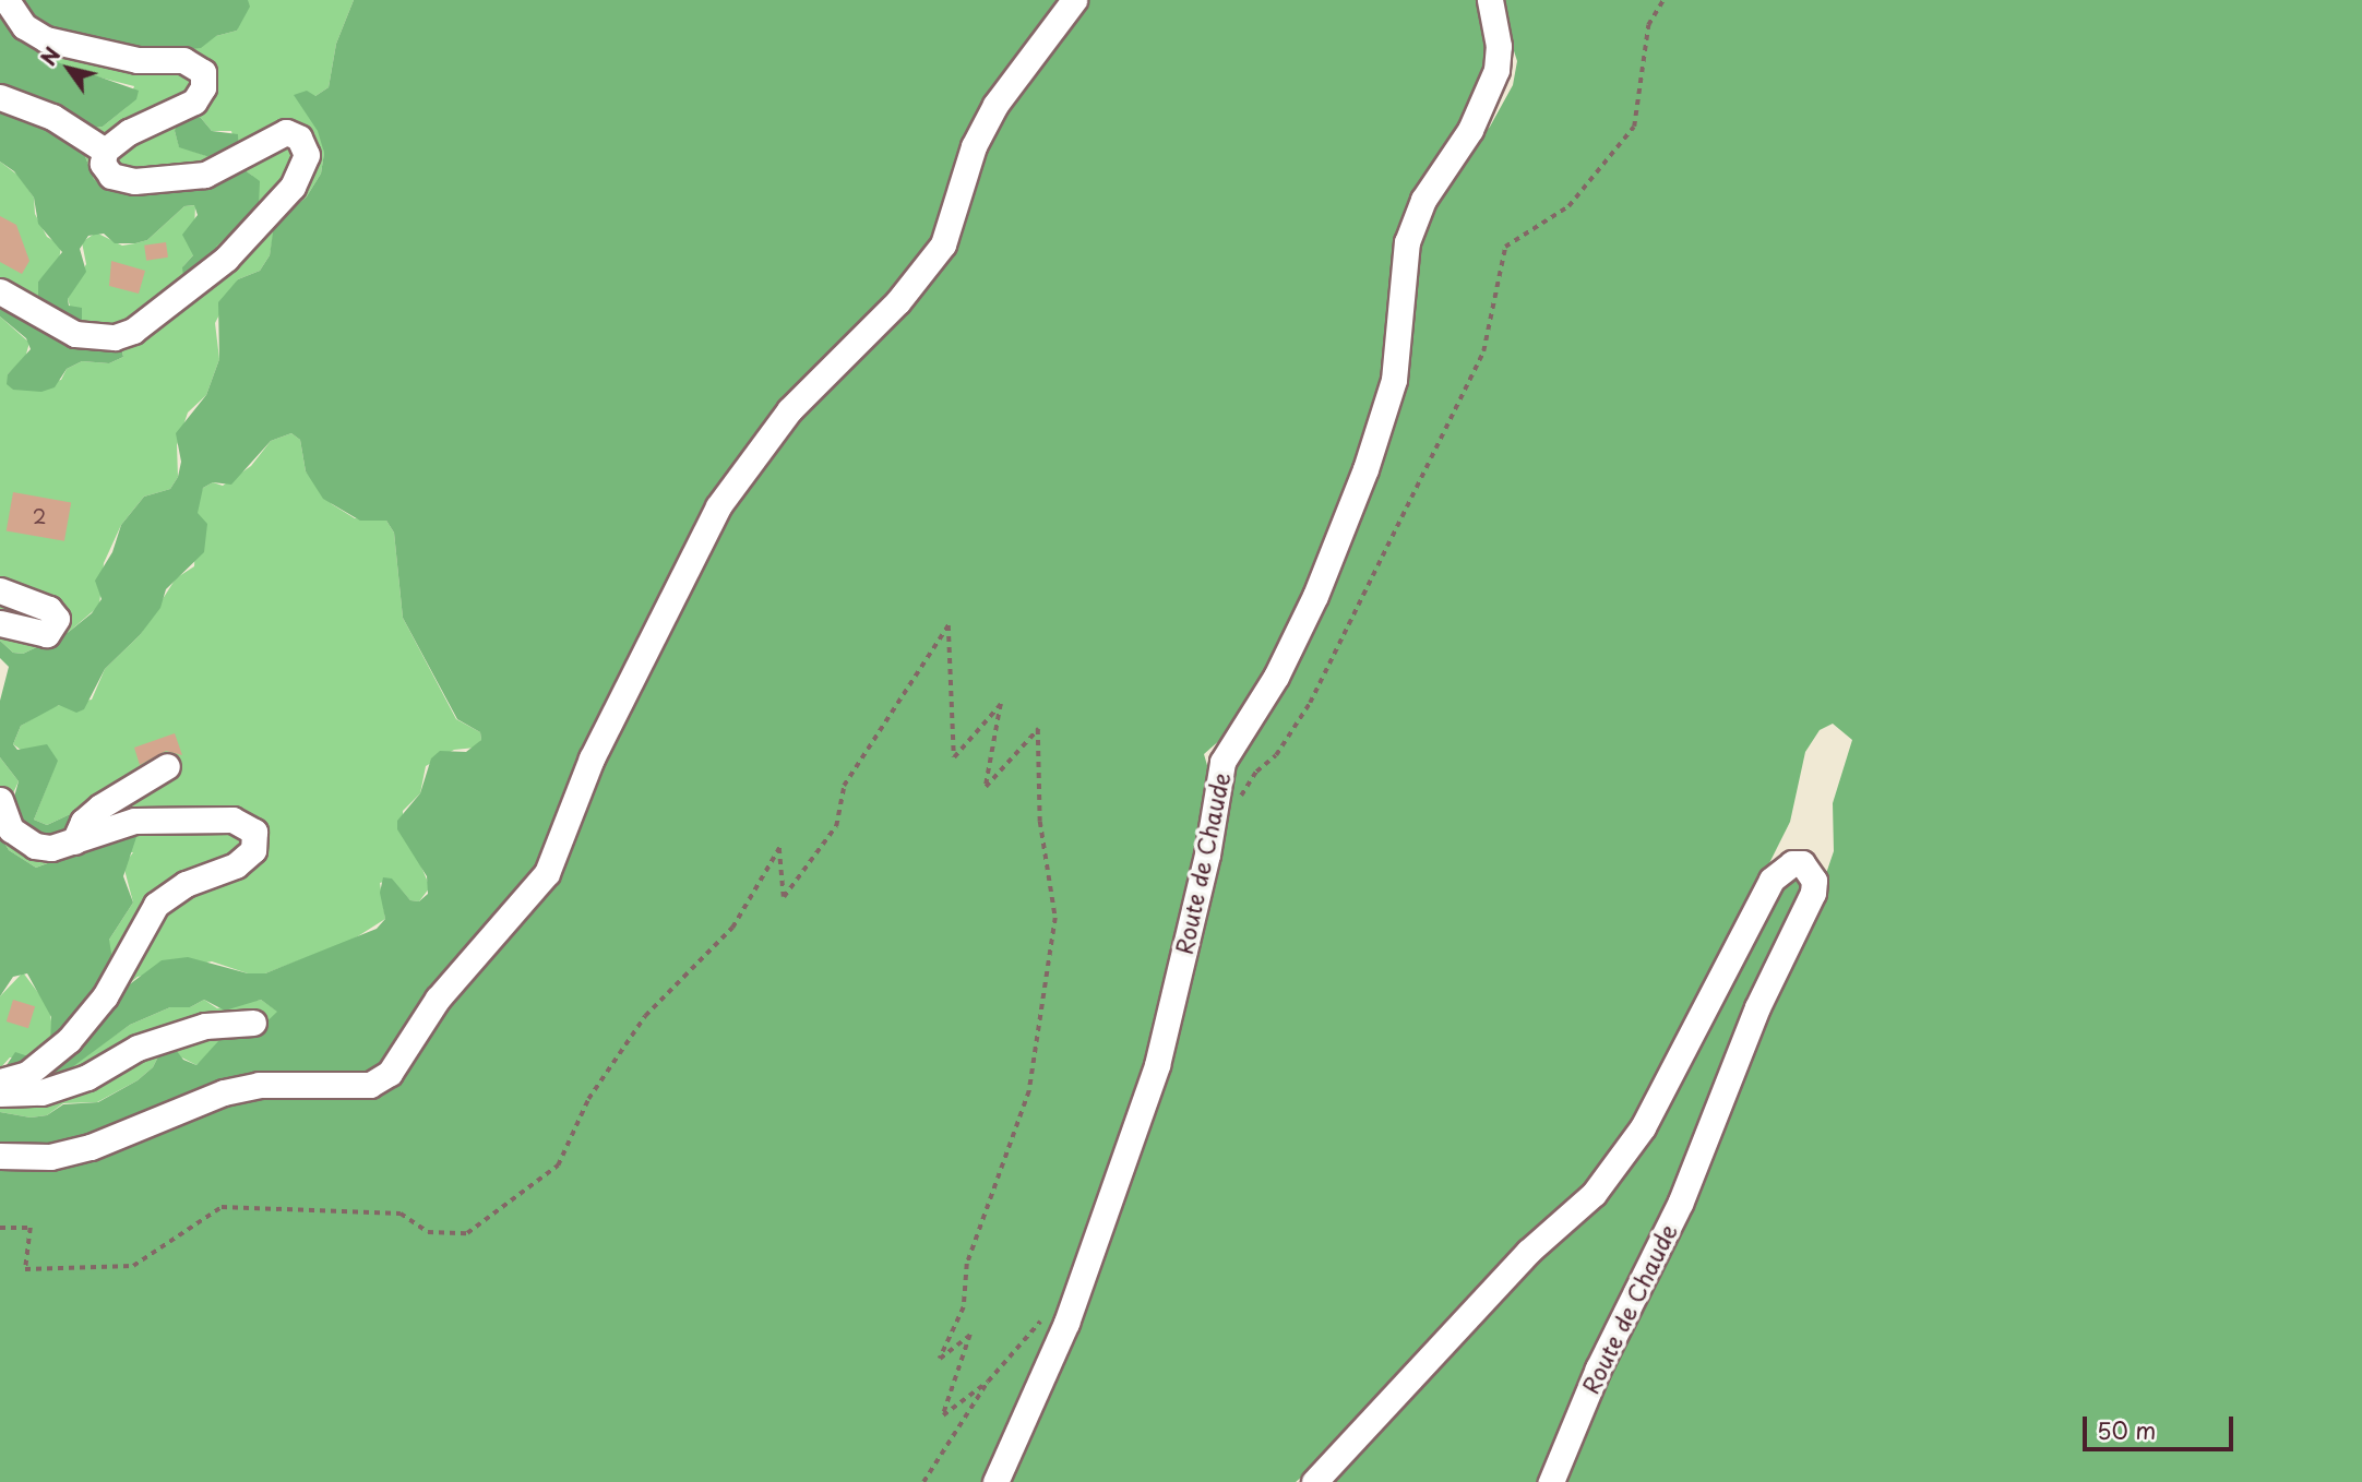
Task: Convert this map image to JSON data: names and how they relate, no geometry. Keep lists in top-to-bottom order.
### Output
{
  "streets": {
    "street": ["Route de Chaude"]
  },
  "house_numbers": ["2"],
  "scale_bar": "50 m",
  "north": "top left"
}
